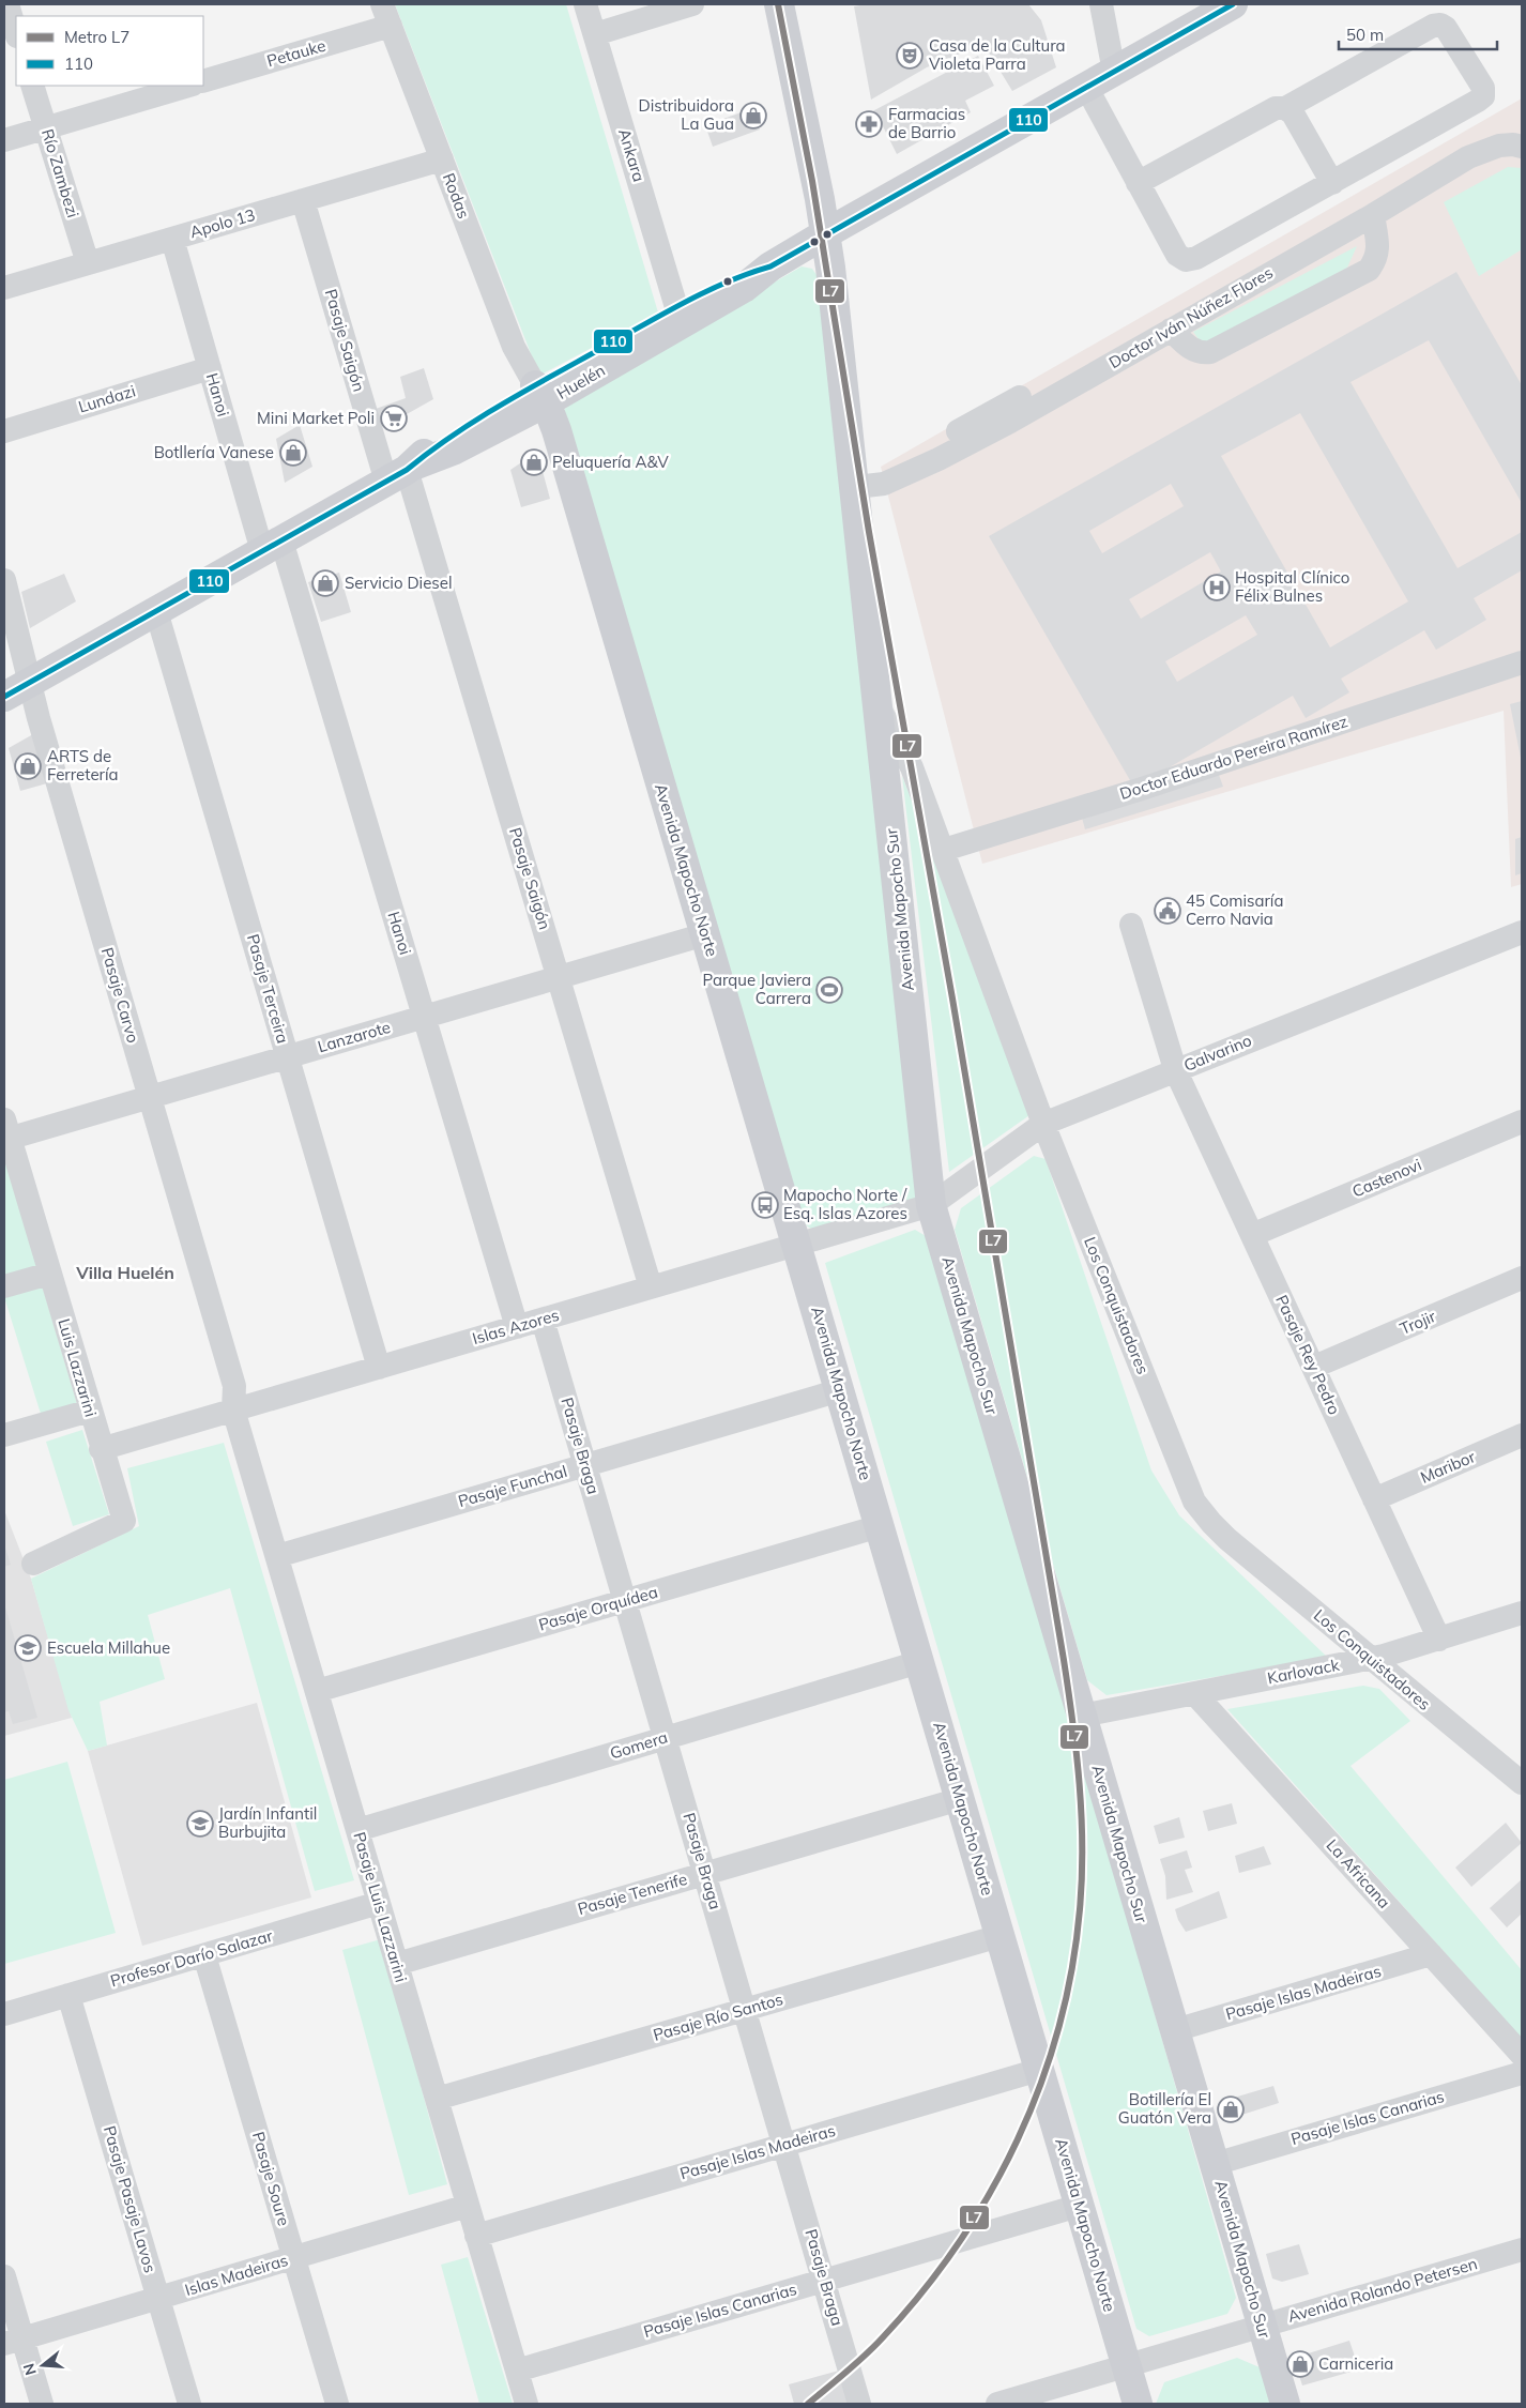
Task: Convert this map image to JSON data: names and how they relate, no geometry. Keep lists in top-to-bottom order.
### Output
{
  "streets": {
    "main road": ["Huelén", "Avenida Mapocho Norte", "Avenida Mapocho Sur"],
    "street": [
      "Petauke",
      "Ankara",
      "Río Zambezi",
      "Rodas",
      "Apolo 13",
      "Doctor Iván Núñez Flores",
      "Pasaje Saigón",
      "Hanoi",
      "Lundazi",
      "Doctor Eduardo Pereira Ramírez",
      "Pasaje Terceira",
      "Pasaje Carvo",
      "Lanzarote",
      "Galvarino",
      "Castenovi",
      "Los Conquistadores",
      "Trojir",
      "Islas Azores",
      "Pasaje Rey Pedro",
      "Luis Lazzarini",
      "Pasaje Braga",
      "Maribor",
      "Pasaje Funchal",
      "Pasaje Orquídea",
      "Karlovack",
      "Gomera",
      "La Africana",
      "Pasaje Tenerife",
      "Pasaje Luis Lazzarini",
      "Profesor Darío Salazar",
      "Pasaje Islas Madeiras",
      "Pasaje Río Santos",
      "Pasaje Islas Canarias",
      "Pasaje Soure",
      "Pasaje Pasaje Lavos",
      "Islas Madeiras",
      "Avenida Rolando Petersen"
    ]
  },
  "crossings": [
    ["Petauke", "Rodas"],
    ["Ankara", "Huelén"],
    ["Río Zambezi", "Apolo 13"],
    ["Rodas", "Apolo 13"],
    ["Rodas", "Huelén"],
    ["Rodas", "Avenida Mapocho Norte"],
    ["Apolo 13", "Pasaje Saigón"],
    ["Apolo 13", "Hanoi"],
    ["Doctor Iván Núñez Flores", "Avenida Mapocho Sur"],
    ["Pasaje Saigón", "Huelén"],
    ["Pasaje Saigón", "Lanzarote"],
    ["Pasaje Saigón", "Islas Azores"],
    ["Huelén", "Hanoi"],
    ["Huelén", "Avenida Mapocho Norte"],
    ["Huelén", "Avenida Mapocho Sur"],
    ["Huelén", "Pasaje Terceira"],
    ["Huelén", "Pasaje Carvo"],
    ["Hanoi", "Lundazi"],
    ["Hanoi", "Lanzarote"],
    ["Hanoi", "Islas Azores"],
    ["Doctor Eduardo Pereira Ramírez", "Los Conquistadores"],
    ["Avenida Mapocho Norte", "Lanzarote"],
    ["Avenida Mapocho Norte", "Islas Azores"],
    ["Avenida Mapocho Norte", "Pasaje Funchal"],
    ["Avenida Mapocho Norte", "Pasaje Orquídea"],
    ["Avenida Mapocho Norte", "Gomera"],
    ["Avenida Mapocho Norte", "Pasaje Tenerife"],
    ["Avenida Mapocho Norte", "Pasaje Islas Madeiras"],
    ["Avenida Mapocho Norte", "Pasaje Río Santos"],
    ["Avenida Mapocho Norte", "Pasaje Islas Canarias"],
    ["Avenida Mapocho Norte", "Avenida Rolando Petersen"],
    ["Avenida Mapocho Sur", "Galvarino"],
    ["Avenida Mapocho Sur", "Los Conquistadores"],
    ["Avenida Mapocho Sur", "Islas Azores"],
    ["Avenida Mapocho Sur", "Karlovack"],
    ["Avenida Mapocho Sur", "Pasaje Islas Madeiras"],
    ["Avenida Mapocho Sur", "Pasaje Islas Canarias"],
    ["Avenida Mapocho Sur", "Avenida Rolando Petersen"],
    ["Pasaje Terceira", "Lanzarote"],
    ["Pasaje Terceira", "Islas Azores"],
    ["Pasaje Carvo", "Lanzarote"],
    ["Pasaje Carvo", "Islas Azores"],
    ["Pasaje Carvo", "Pasaje Luis Lazzarini"],
    ["Lanzarote", "Luis Lazzarini"],
    ["Galvarino", "Los Conquistadores"],
    ["Galvarino", "Islas Azores"],
    ["Galvarino", "Pasaje Rey Pedro"],
    ["Castenovi", "Pasaje Rey Pedro"],
    ["Los Conquistadores", "Karlovack"],
    ["Trojir", "Pasaje Rey Pedro"],
    ["Islas Azores", "Luis Lazzarini"],
    ["Islas Azores", "Pasaje Braga"],
    ["Islas Azores", "Pasaje Luis Lazzarini"],
    ["Pasaje Rey Pedro", "Maribor"],
    ["Pasaje Rey Pedro", "Karlovack"],
    ["Pasaje Braga", "Pasaje Funchal"],
    ["Pasaje Braga", "Pasaje Orquídea"],
    ["Pasaje Braga", "Gomera"],
    ["Pasaje Braga", "Pasaje Tenerife"],
    ["Pasaje Braga", "Pasaje Islas Madeiras"],
    ["Pasaje Braga", "Pasaje Río Santos"],
    ["Pasaje Braga", "Pasaje Islas Canarias"],
    ["Pasaje Funchal", "Pasaje Luis Lazzarini"],
    ["Pasaje Orquídea", "Pasaje Luis Lazzarini"],
    ["Karlovack", "La Africana"],
    ["Gomera", "Pasaje Luis Lazzarini"],
    ["La Africana", "Pasaje Islas Madeiras"],
    ["Pasaje Tenerife", "Pasaje Luis Lazzarini"],
    ["Pasaje Luis Lazzarini", "Profesor Darío Salazar"],
    ["Pasaje Luis Lazzarini", "Pasaje Islas Madeiras"],
    ["Pasaje Luis Lazzarini", "Pasaje Río Santos"],
    ["Pasaje Luis Lazzarini", "Pasaje Islas Canarias"],
    ["Pasaje Luis Lazzarini", "Islas Madeiras"],
    ["Profesor Darío Salazar", "Pasaje Soure"],
    ["Profesor Darío Salazar", "Pasaje Pasaje Lavos"],
    ["Pasaje Soure", "Islas Madeiras"],
    ["Pasaje Pasaje Lavos", "Islas Madeiras"]
  ],
  "districts": ["Villa Huelén"],
  "places": {
    "theatre": ["Casa de la Cultura Violeta Parra"],
    "shop": [
      "Distribuidora La Gua",
      "Botllería Vanese",
      "Peluquería A&V",
      "Servicio Diesel",
      "ARTS de Ferretería",
      "Botillería El Guatón Vera",
      "Carniceria"
    ],
    "pharmacy": ["Farmacias de Barrio"],
    "supermarket": ["Mini Market Poli"],
    "hospital": ["Hospital Clínico Félix Bulnes"],
    "public building": ["45 Comisaría Cerro Navia"],
    "sports": ["Parque Javiera Carrera"],
    "bus stop": ["Mapocho Norte / Esq. Islas Azores"],
    "school or university": ["Escuela Millahue", "Jardín Infantil Burbujita"]
  },
  "lines": ["metro line L7", "transit line 110"],
  "legend": ["Metro L7", "110"],
  "scale_bar": "50 m",
  "north": "left"
}
